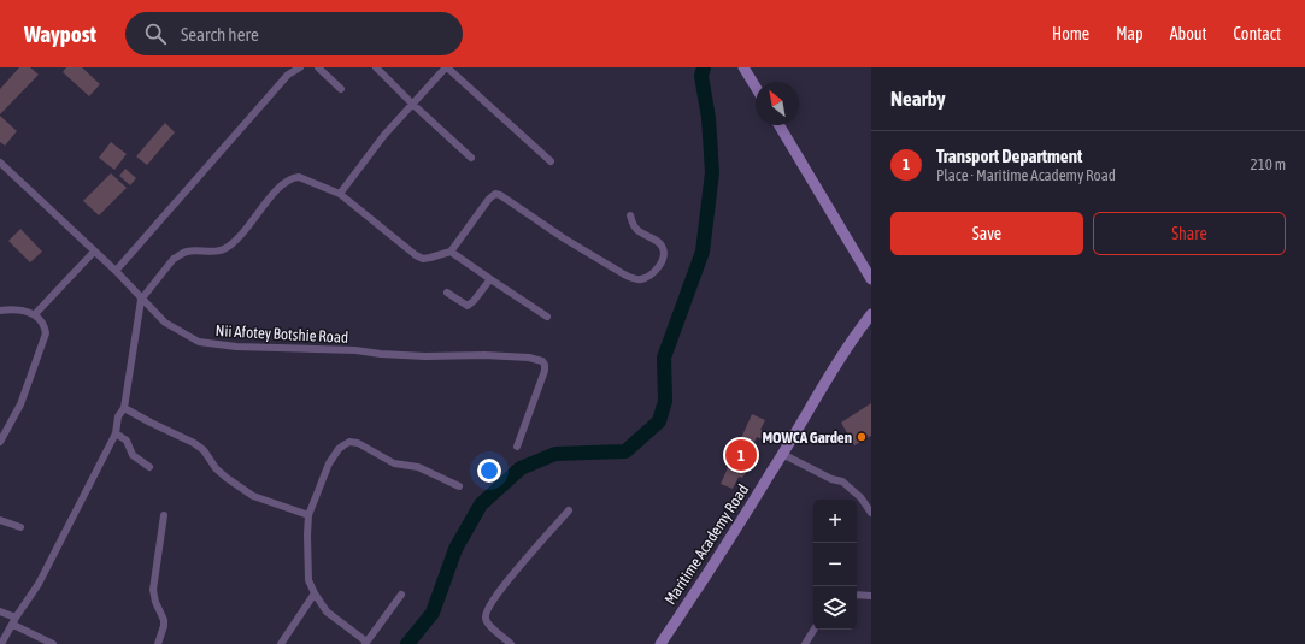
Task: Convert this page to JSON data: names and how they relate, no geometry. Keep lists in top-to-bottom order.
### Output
{
  "streets": {
    "street": ["Nii Afotey Botshie Road", "Maritime Academy Road"]
  },
  "places": ["MOWCA Garden"],
  "north": "top left",
  "page": {
    "header": "Waypost",
    "search": "Search here",
    "nav": [
      "Home",
      "Map",
      "About",
      "Contact"
    ],
    "heading": "Nearby",
    "list": [
      {
        "mark": "1",
        "name": "Transport Department",
        "note": "Place · Maritime Academy Road",
        "value": "210 m"
      }
    ],
    "buttons": ["Save", "Share"],
    "pins": "1",
    "map_buttons": ["+", "−"]
  }
}
